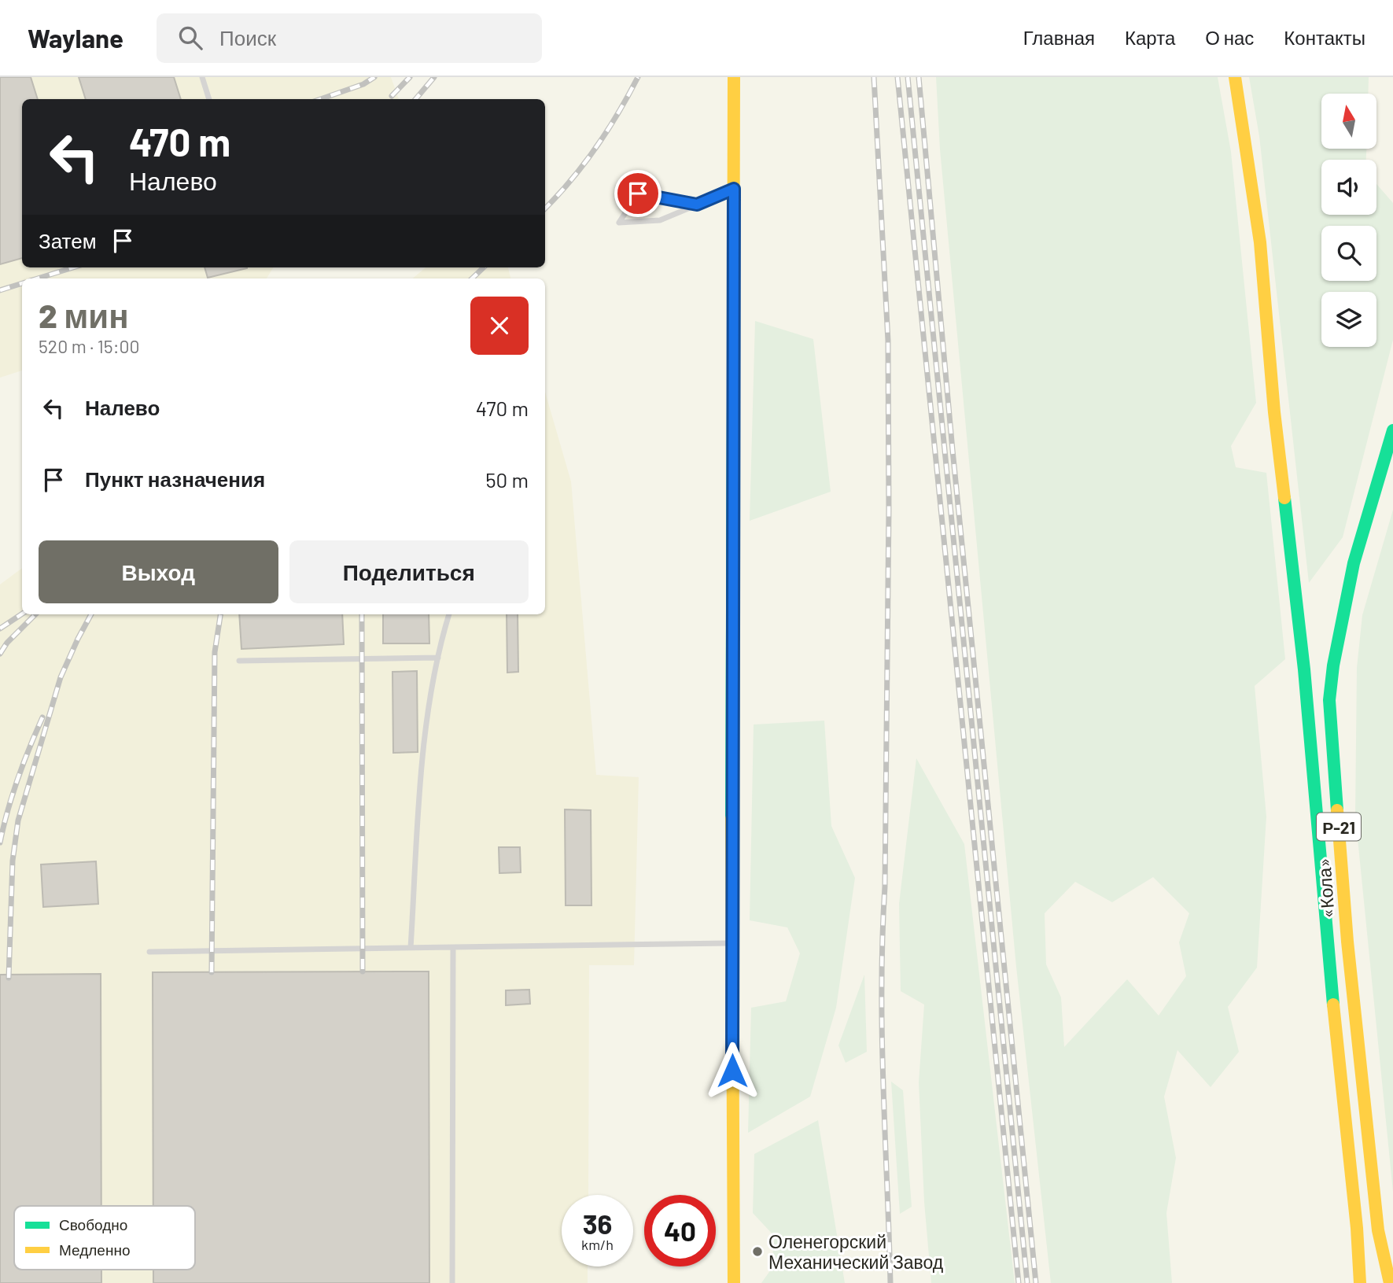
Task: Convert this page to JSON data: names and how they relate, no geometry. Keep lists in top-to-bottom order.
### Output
{
  "streets": {
    "main road": ["Р-21", "«Кола»"]
  },
  "places": ["Оленегорский Механический Завод"],
  "legend": ["Свободно", "Медленно"],
  "north": "top",
  "page": {
    "header": "Waylane",
    "search": "Поиск",
    "nav": [
      "Главная",
      "Карта",
      "О нас",
      "Контакты"
    ],
    "turn": ["470 m", "Налево"],
    "then": "Затем",
    "heading": ["2 мин", "520 m · 15:00"],
    "list": [
      {
        "name": "Налево",
        "value": "470 m"
      },
      {
        "name": "Пункт назначения",
        "value": "50 m"
      }
    ],
    "buttons": ["Выход", "Поделиться"],
    "speed": "36 km/h",
    "limit": "40"
  }
}
